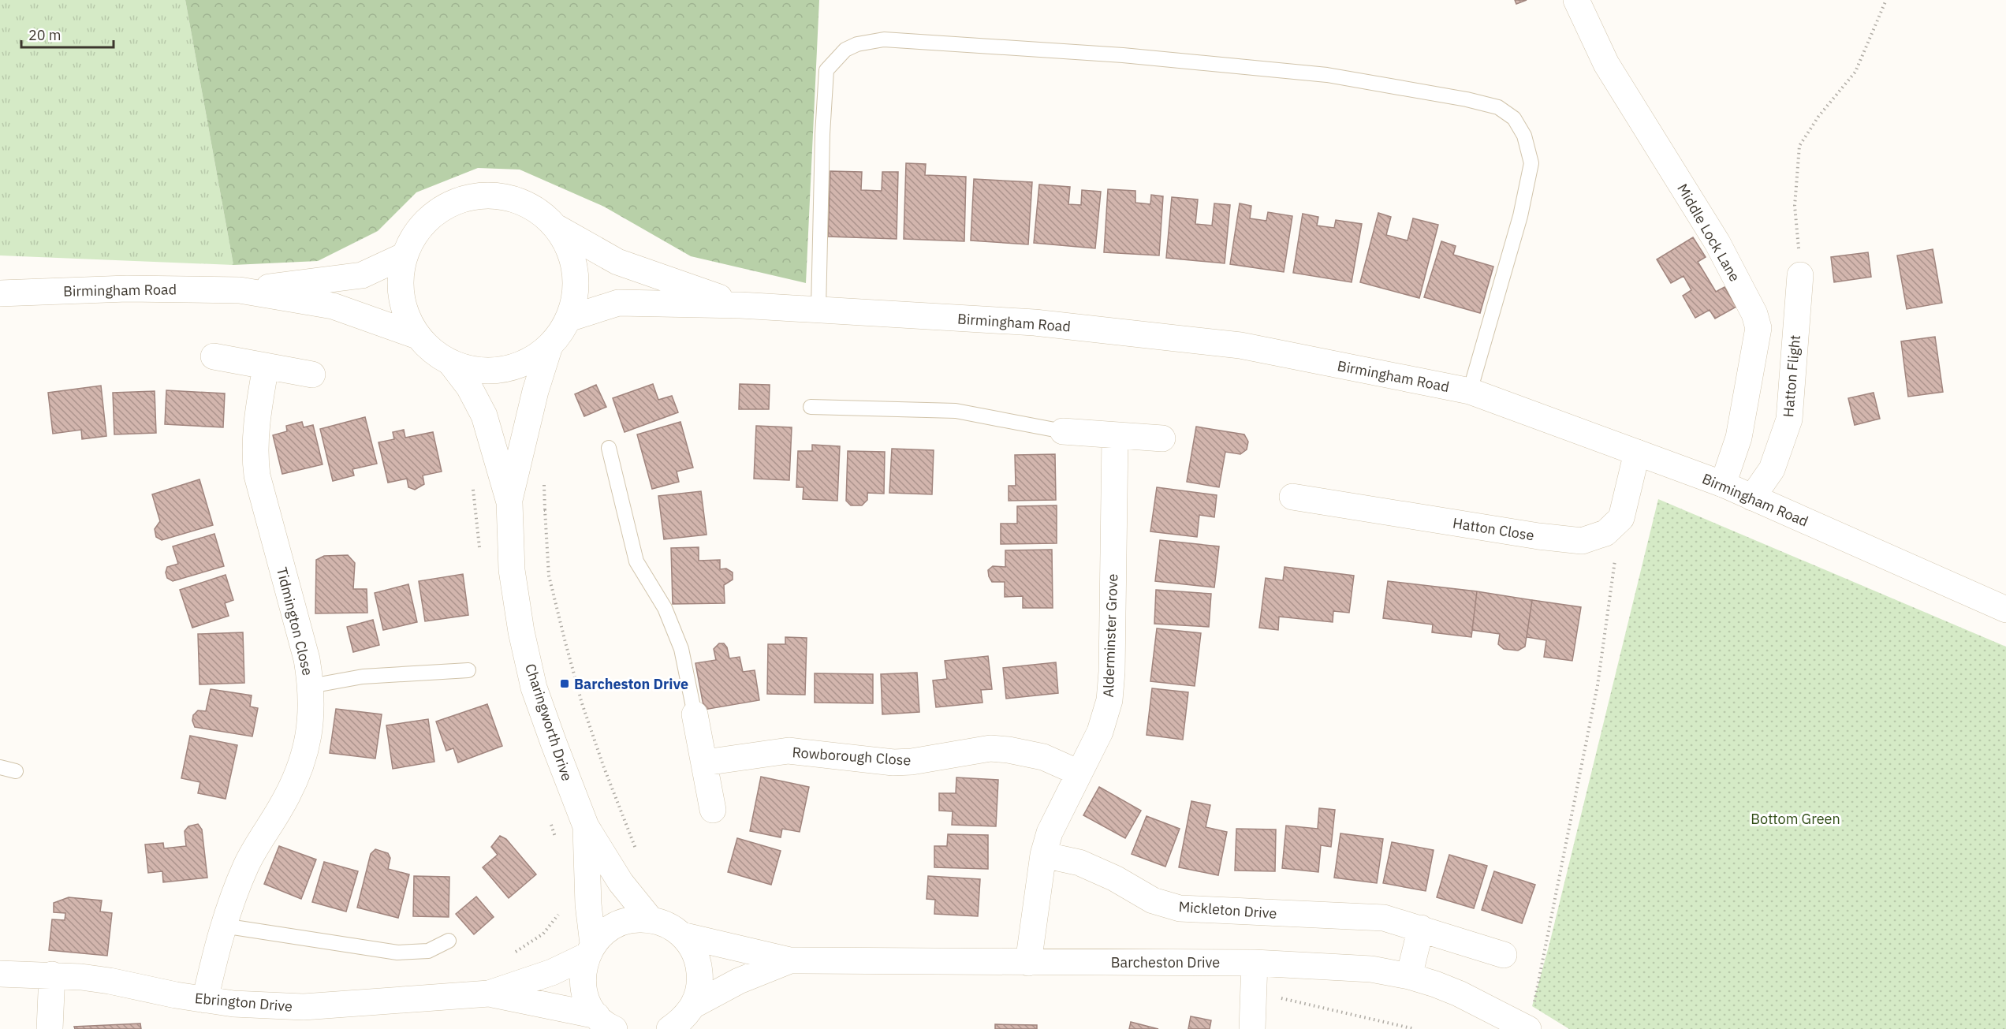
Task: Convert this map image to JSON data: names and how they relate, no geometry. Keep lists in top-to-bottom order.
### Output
{
  "streets": {
    "main road": [
      "Middle Lock Lane",
      "Birmingham Road",
      "Hatton Flight",
      "Hatton Close",
      "Tidmington Close",
      "Alderminster Grove",
      "Charingworth Drive",
      "Rowborough Close",
      "Mickleton Drive",
      "Barcheston Drive",
      "Ebrington Drive"
    ]
  },
  "crossings": [
    ["Middle Lock Lane", "Birmingham Road"],
    ["Birmingham Road", "Hatton Flight"],
    ["Birmingham Road", "Charingworth Drive"],
    ["Tidmington Close", "Ebrington Drive"],
    ["Alderminster Grove", "Rowborough Close"],
    ["Alderminster Grove", "Mickleton Drive"],
    ["Alderminster Grove", "Barcheston Drive"],
    ["Charingworth Drive", "Ebrington Drive"]
  ],
  "parks": ["Bottom Green"],
  "places": {
    "transit": ["Barcheston Drive"]
  },
  "scale_bar": "20 m"
}
